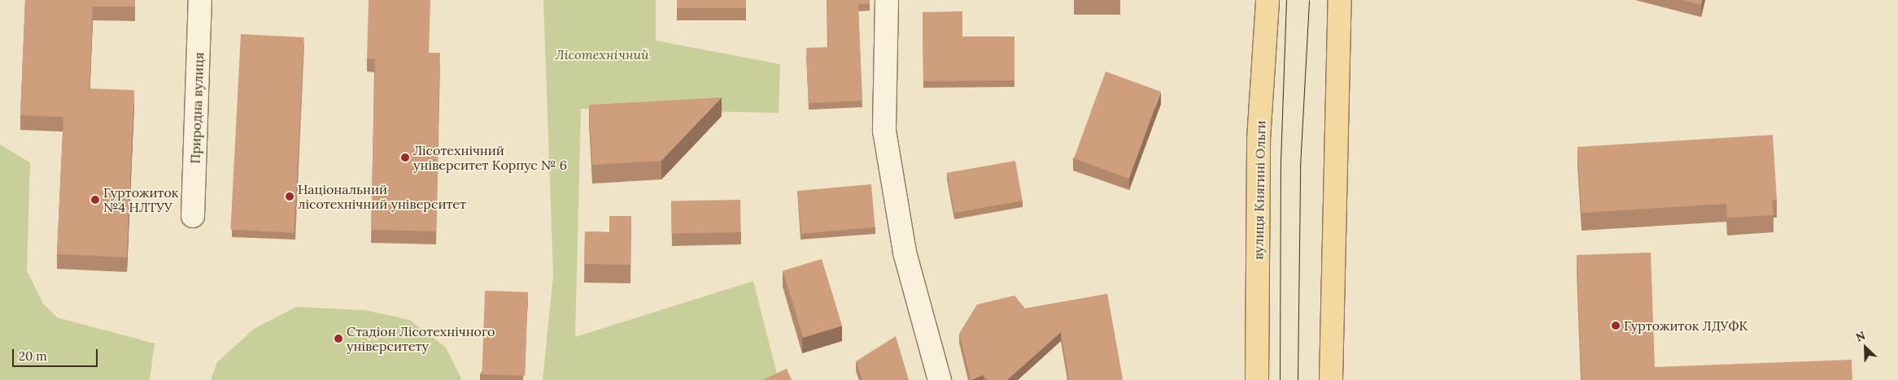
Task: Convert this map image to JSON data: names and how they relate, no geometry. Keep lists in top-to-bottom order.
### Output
{
  "streets": {
    "main road": ["вулиця Княгині Ольги"],
    "street": ["Природна вулиця"]
  },
  "parks": ["Лісотехнічний"],
  "places": [
    "Лісотехнічний університет Корпус № 6",
    "Національний лісотехнічний університет",
    "Гуртожиток №4 НЛТУУ",
    "Гуртожиток ЛДУФК",
    "Стадіон Лісотехнічного університету"
  ],
  "scale_bar": "20 m",
  "north": "top left"
}
